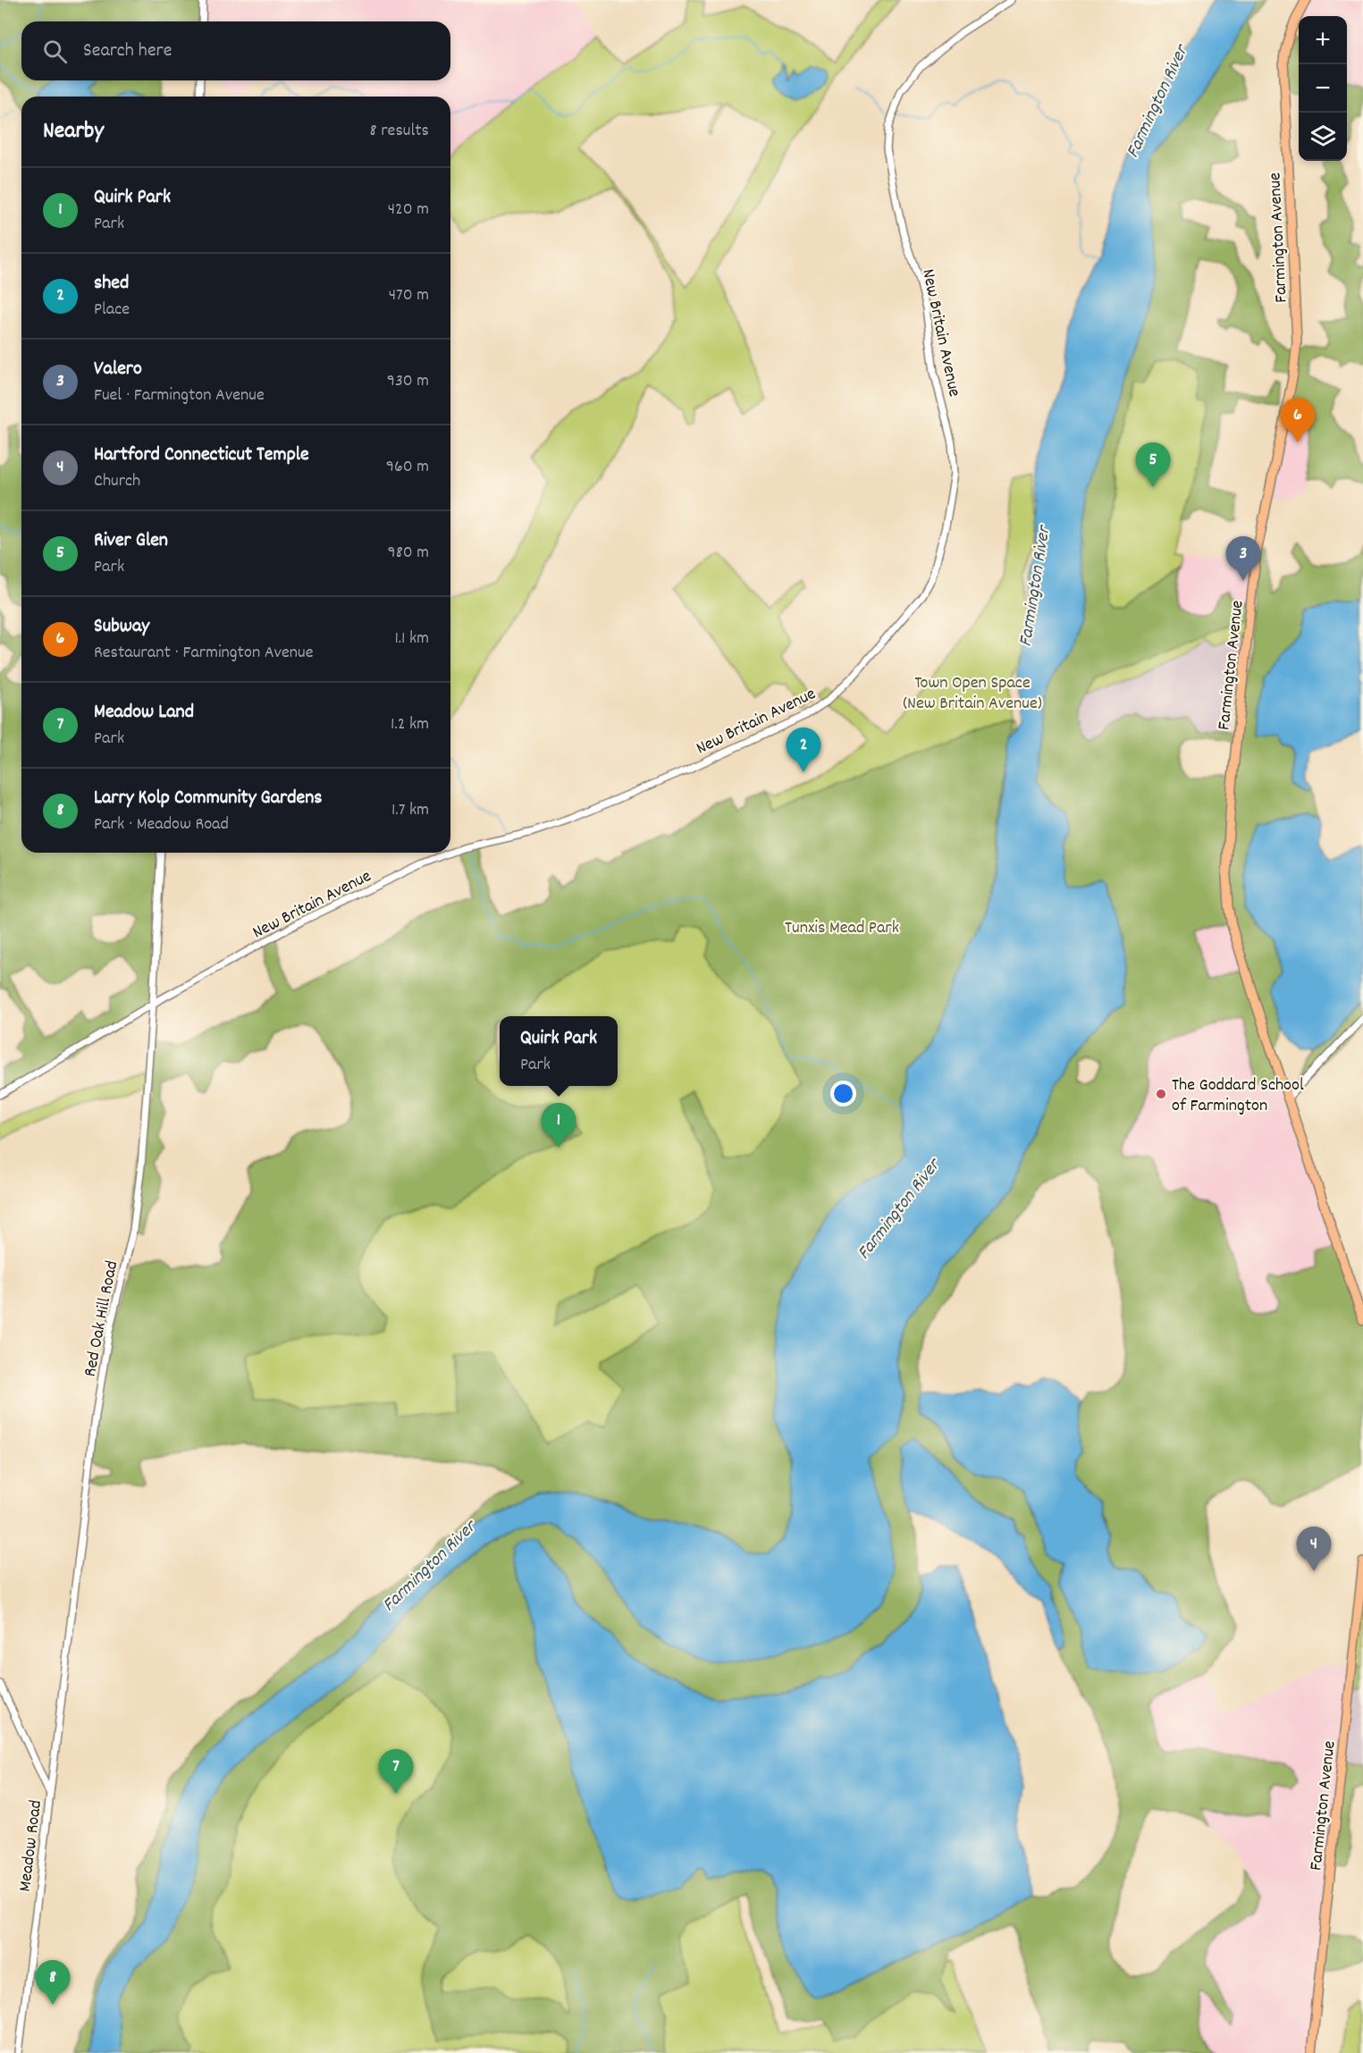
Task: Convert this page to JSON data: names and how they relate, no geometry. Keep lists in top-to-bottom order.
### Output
{
  "streets": {
    "main road": ["Farmington Avenue"],
    "street": ["New Britain Avenue", "Red Oak Hill Road", "Meadow Road"]
  },
  "crossings": [
    ["New Britain Avenue", "Red Oak Hill Road"],
    ["Red Oak Hill Road", "Meadow Road"]
  ],
  "water": ["Farmington River"],
  "parks": ["Town Open Space (New Britain Avenue)", "Tunxis Mead Park"],
  "places": ["The Goddard School of Farmington"],
  "page": {
    "map_buttons": ["+", "−"],
    "search": "Search here",
    "heading": ["Nearby", "8 results"],
    "list": [
      {
        "mark": "1",
        "name": "Quirk Park",
        "note": "Park",
        "value": "420 m"
      },
      {
        "mark": "2",
        "name": "shed",
        "note": "Place",
        "value": "470 m"
      },
      {
        "mark": "3",
        "name": "Valero",
        "note": "Fuel · Farmington Avenue",
        "value": "930 m"
      },
      {
        "mark": "4",
        "name": "Hartford Connecticut Temple",
        "note": "Church",
        "value": "960 m"
      },
      {
        "mark": "5",
        "name": "River Glen",
        "note": "Park",
        "value": "980 m"
      },
      {
        "mark": "6",
        "name": "Subway",
        "note": "Restaurant · Farmington Avenue",
        "value": "1.1 km"
      },
      {
        "mark": "7",
        "name": "Meadow Land",
        "note": "Park",
        "value": "1.2 km"
      },
      {
        "mark": "8",
        "name": "Larry Kolp Community Gardens",
        "note": "Park · Meadow Road",
        "value": "1.7 km"
      }
    ],
    "pins": [
      "6",
      "5",
      "3",
      "2",
      "1",
      "4",
      "7",
      "8"
    ],
    "popup": ["Quirk Park", "Park"]
  }
}
